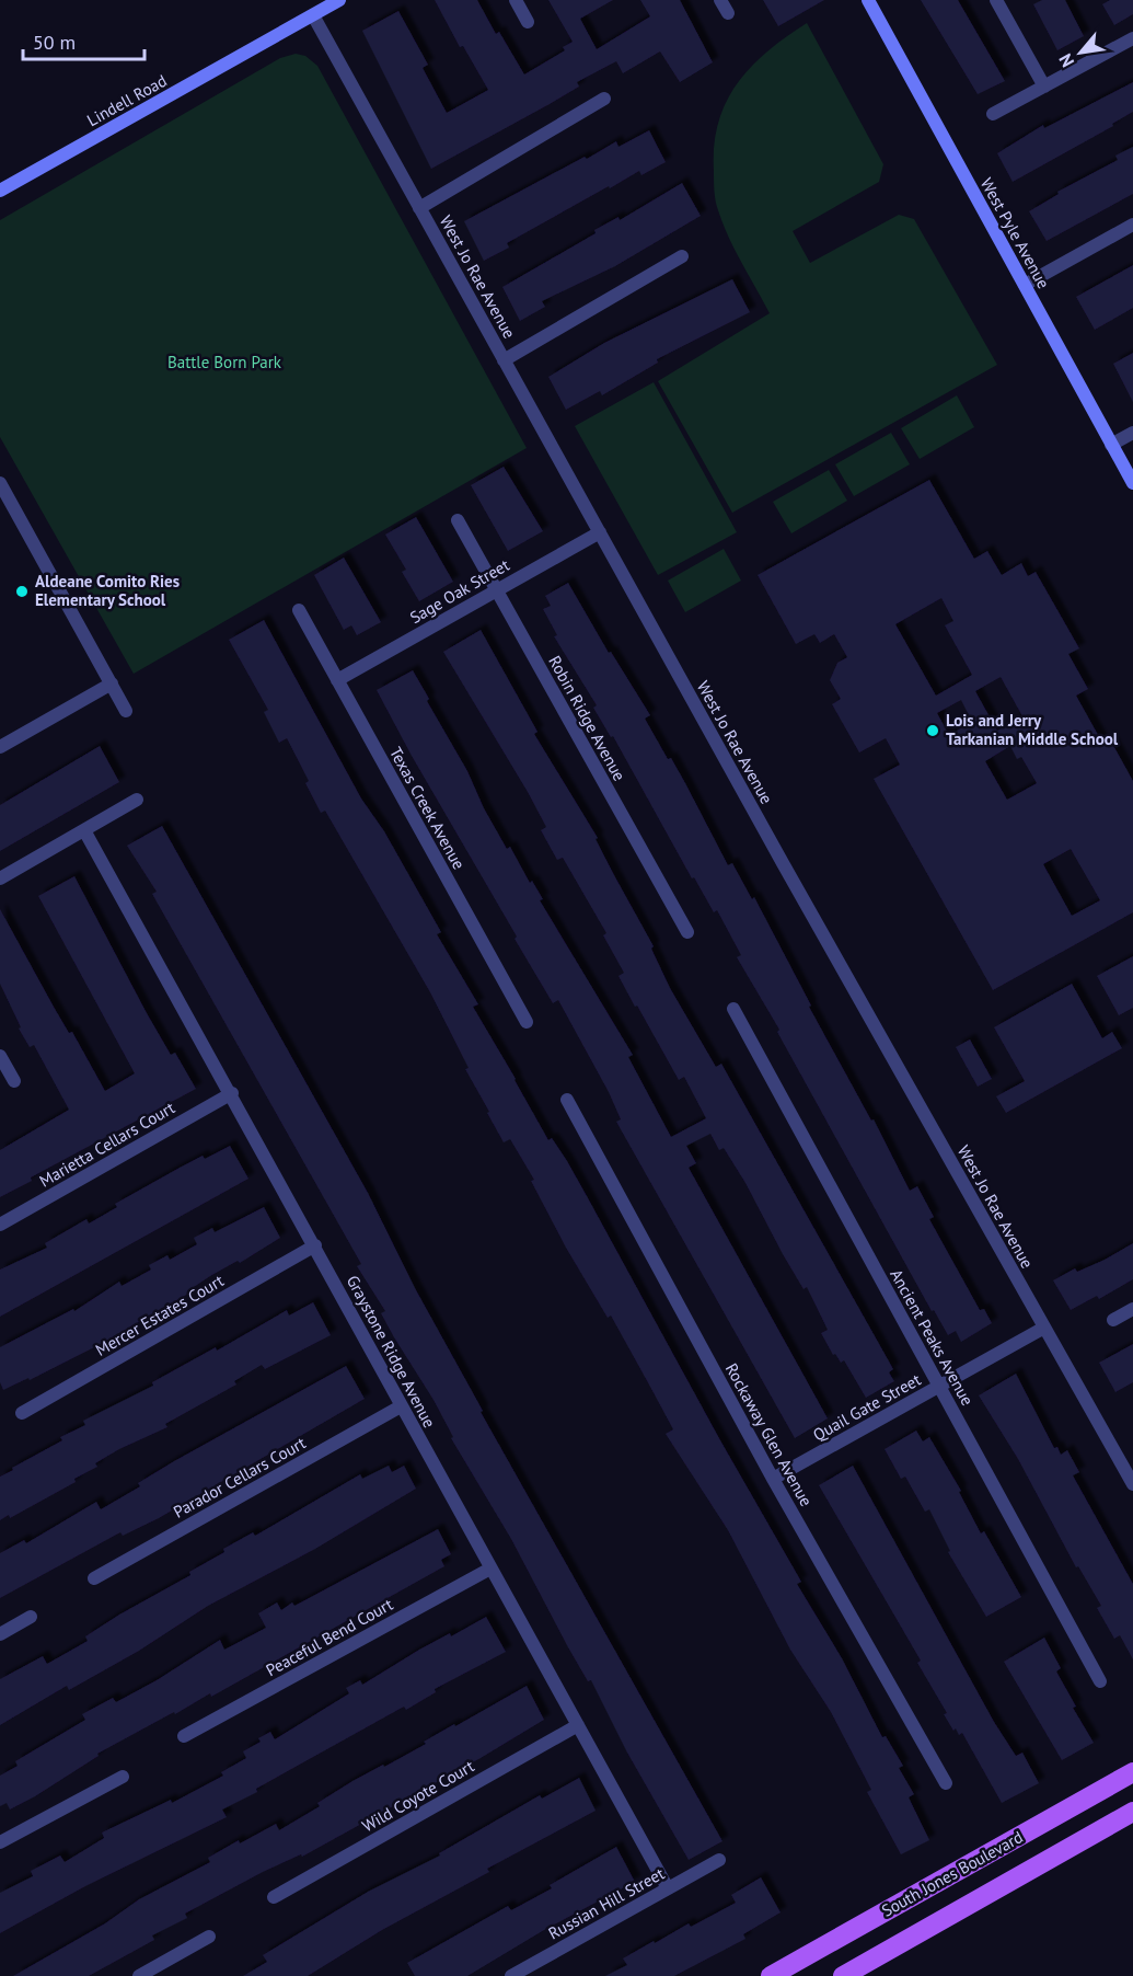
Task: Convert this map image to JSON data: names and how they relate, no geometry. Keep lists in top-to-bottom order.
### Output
{
  "streets": {
    "main road": ["South Jones Boulevard"],
    "street": [
      "Lindell Road",
      "West Pyle Avenue",
      "West Jo Rae Avenue",
      "Sage Oak Street",
      "Robin Ridge Avenue",
      "Texas Creek Avenue",
      "Marietta Cellars Court",
      "Mercer Estates Court",
      "Ancient Peaks Avenue",
      "Graystone Ridge Avenue",
      "Quail Gate Street",
      "Rockaway Glen Avenue",
      "Parador Cellars Court",
      "Peaceful Bend Court",
      "Wild Coyote Court",
      "Russian Hill Street"
    ]
  },
  "crossings": [
    ["Lindell Road", "West Jo Rae Avenue"],
    ["West Jo Rae Avenue", "Sage Oak Street"],
    ["West Jo Rae Avenue", "Quail Gate Street"],
    ["Sage Oak Street", "Robin Ridge Avenue"],
    ["Sage Oak Street", "Texas Creek Avenue"],
    ["Marietta Cellars Court", "Graystone Ridge Avenue"],
    ["Mercer Estates Court", "Graystone Ridge Avenue"],
    ["Ancient Peaks Avenue", "Quail Gate Street"],
    ["Graystone Ridge Avenue", "Parador Cellars Court"],
    ["Graystone Ridge Avenue", "Peaceful Bend Court"],
    ["Graystone Ridge Avenue", "Wild Coyote Court"],
    ["Graystone Ridge Avenue", "Russian Hill Street"],
    ["Quail Gate Street", "Rockaway Glen Avenue"]
  ],
  "parks": ["Battle Born Park"],
  "places": ["Aldeane Comito Ries Elementary School", "Lois and Jerry Tarkanian Middle School"],
  "scale_bar": "50 m",
  "north": "bottom left"
}
